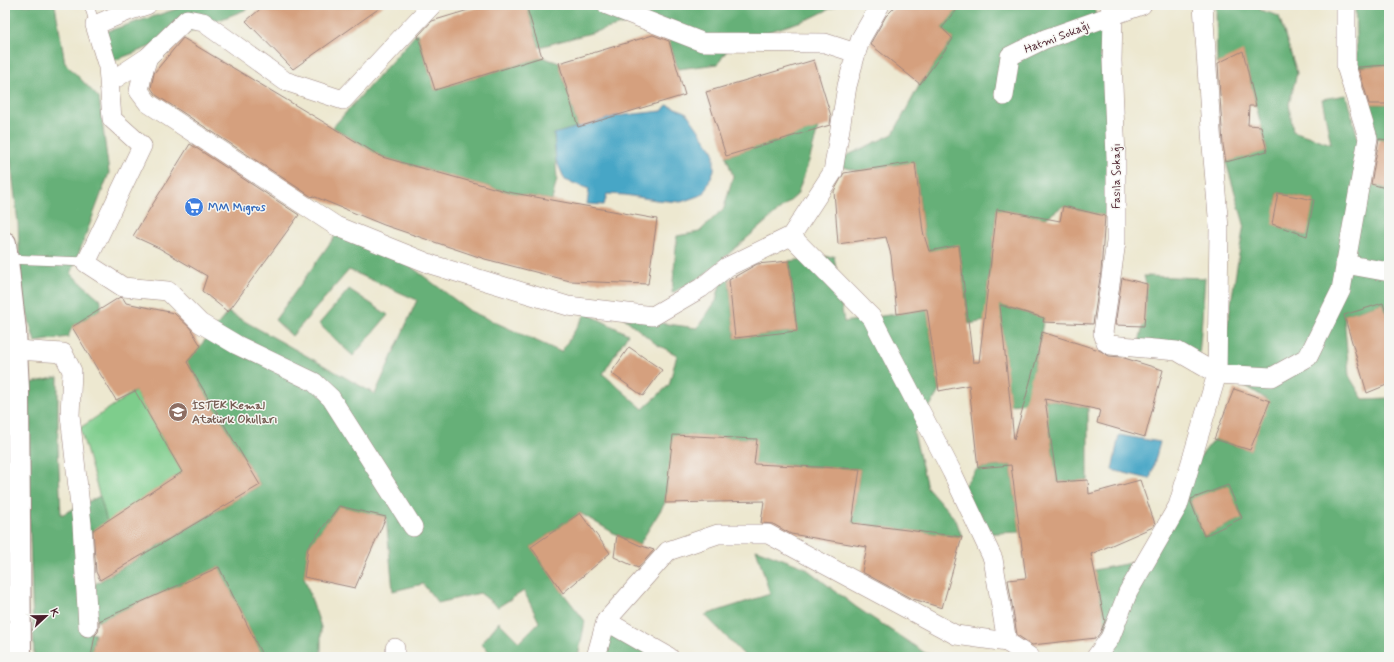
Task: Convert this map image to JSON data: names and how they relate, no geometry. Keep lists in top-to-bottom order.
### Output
{
  "streets": {
    "street": ["Hatmi Sokağı", "Fasıla Sokağı"]
  },
  "crossings": [
    ["Hatmi Sokağı", "Fasıla Sokağı"]
  ],
  "places": {
    "supermarket": ["MM Migros"],
    "school or university": ["İSTEK Kemal Atatürk Okulları"]
  },
  "north": "right"
}
